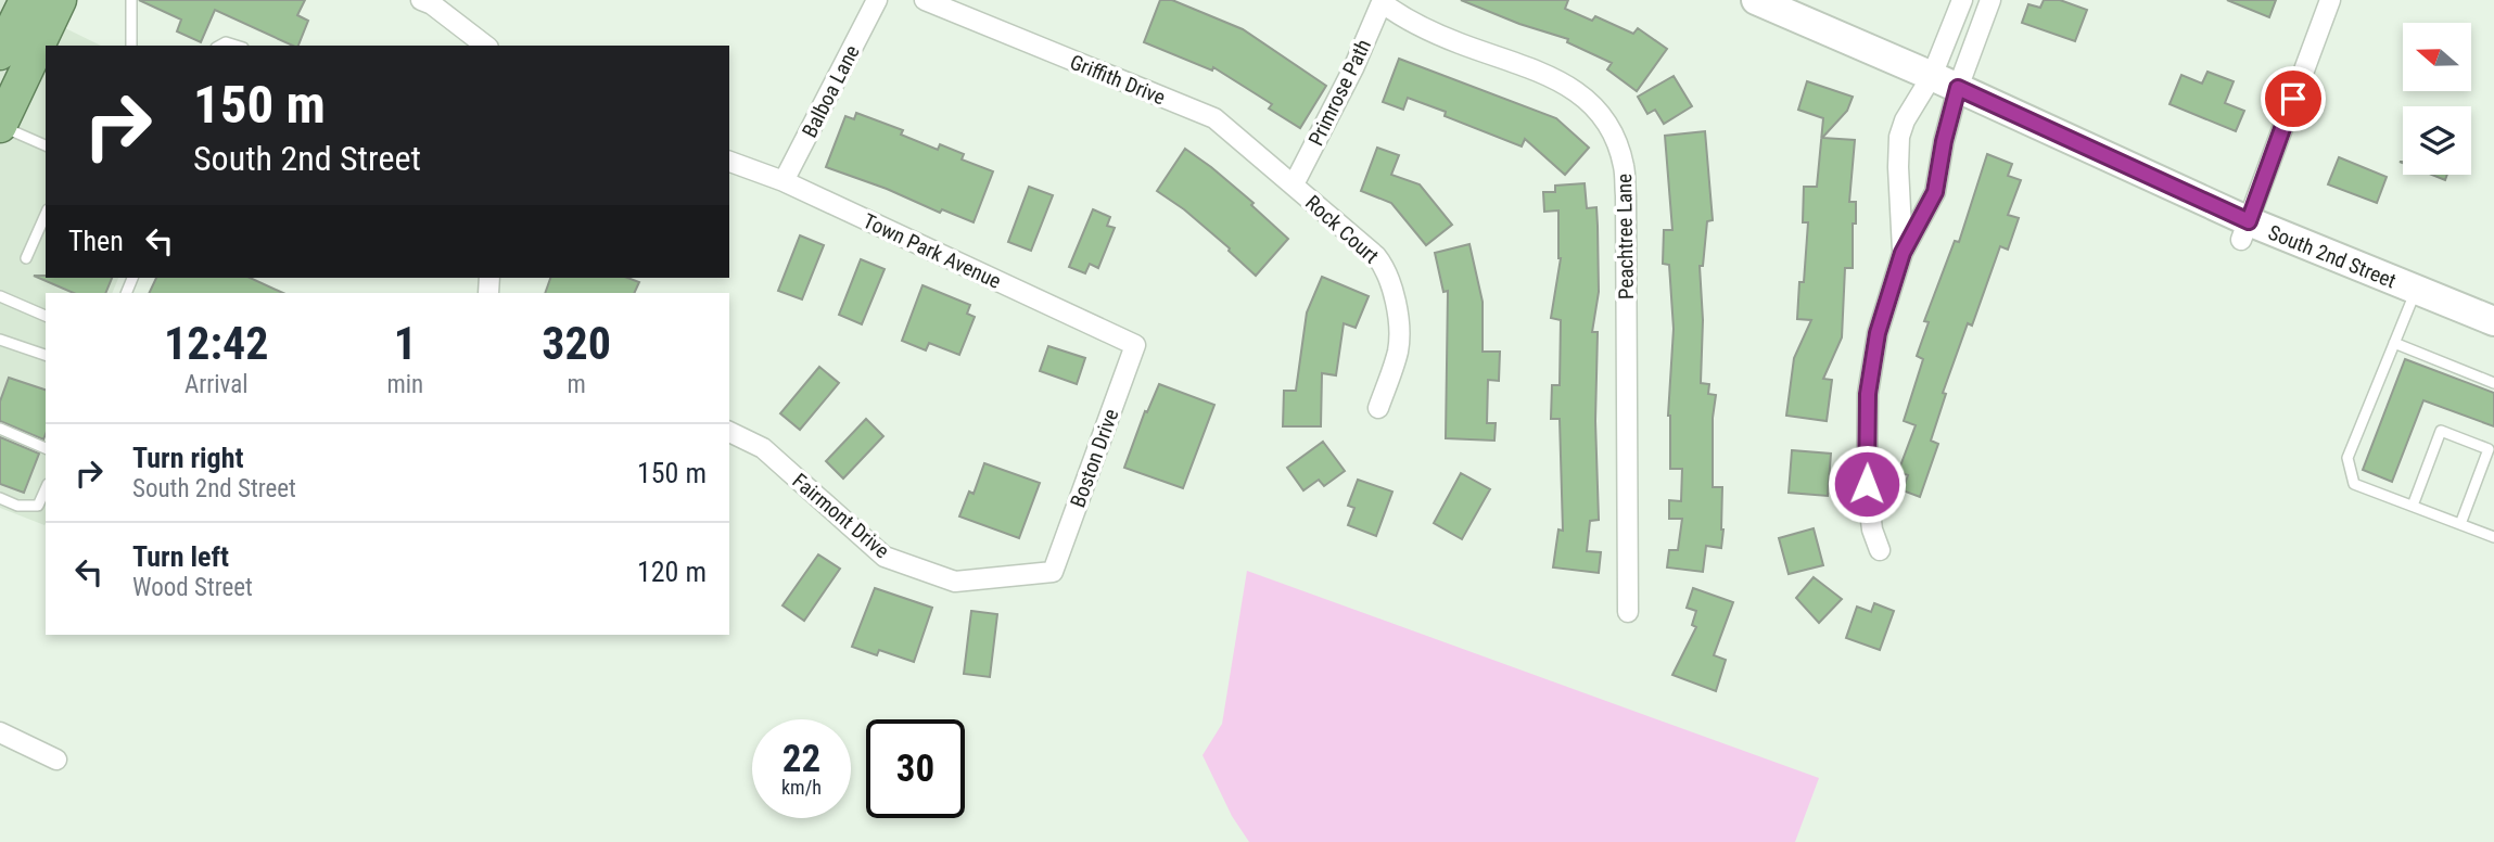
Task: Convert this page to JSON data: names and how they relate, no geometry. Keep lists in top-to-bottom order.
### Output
{
  "streets": {
    "main road": ["South 2nd Street"],
    "street": [
      "Griffith Drive",
      "Balboa Lane",
      "Primrose Path",
      "Rock Court",
      "Peachtree Lane",
      "Town Park Avenue",
      "Boston Drive",
      "Fairmont Drive"
    ]
  },
  "crossings": [
    ["Griffith Drive", "Primrose Path"],
    ["Griffith Drive", "Rock Court"],
    ["Balboa Lane", "Town Park Avenue"],
    ["Primrose Path", "Rock Court"],
    ["Primrose Path", "Peachtree Lane"],
    ["Town Park Avenue", "Boston Drive"],
    ["Boston Drive", "Fairmont Drive"]
  ],
  "north": "left",
  "page": {
    "turn": ["150 m", "South 2nd Street"],
    "then": "Then",
    "eta": [
      "12:42",
      "Arrival",
      "1",
      "min",
      "320",
      "m"
    ],
    "list": [
      {
        "name": "Turn right",
        "note": "South 2nd Street",
        "value": "150 m"
      },
      {
        "name": "Turn left",
        "note": "Wood Street",
        "value": "120 m"
      }
    ],
    "speed": "22 km/h",
    "limit": "30"
  }
}
